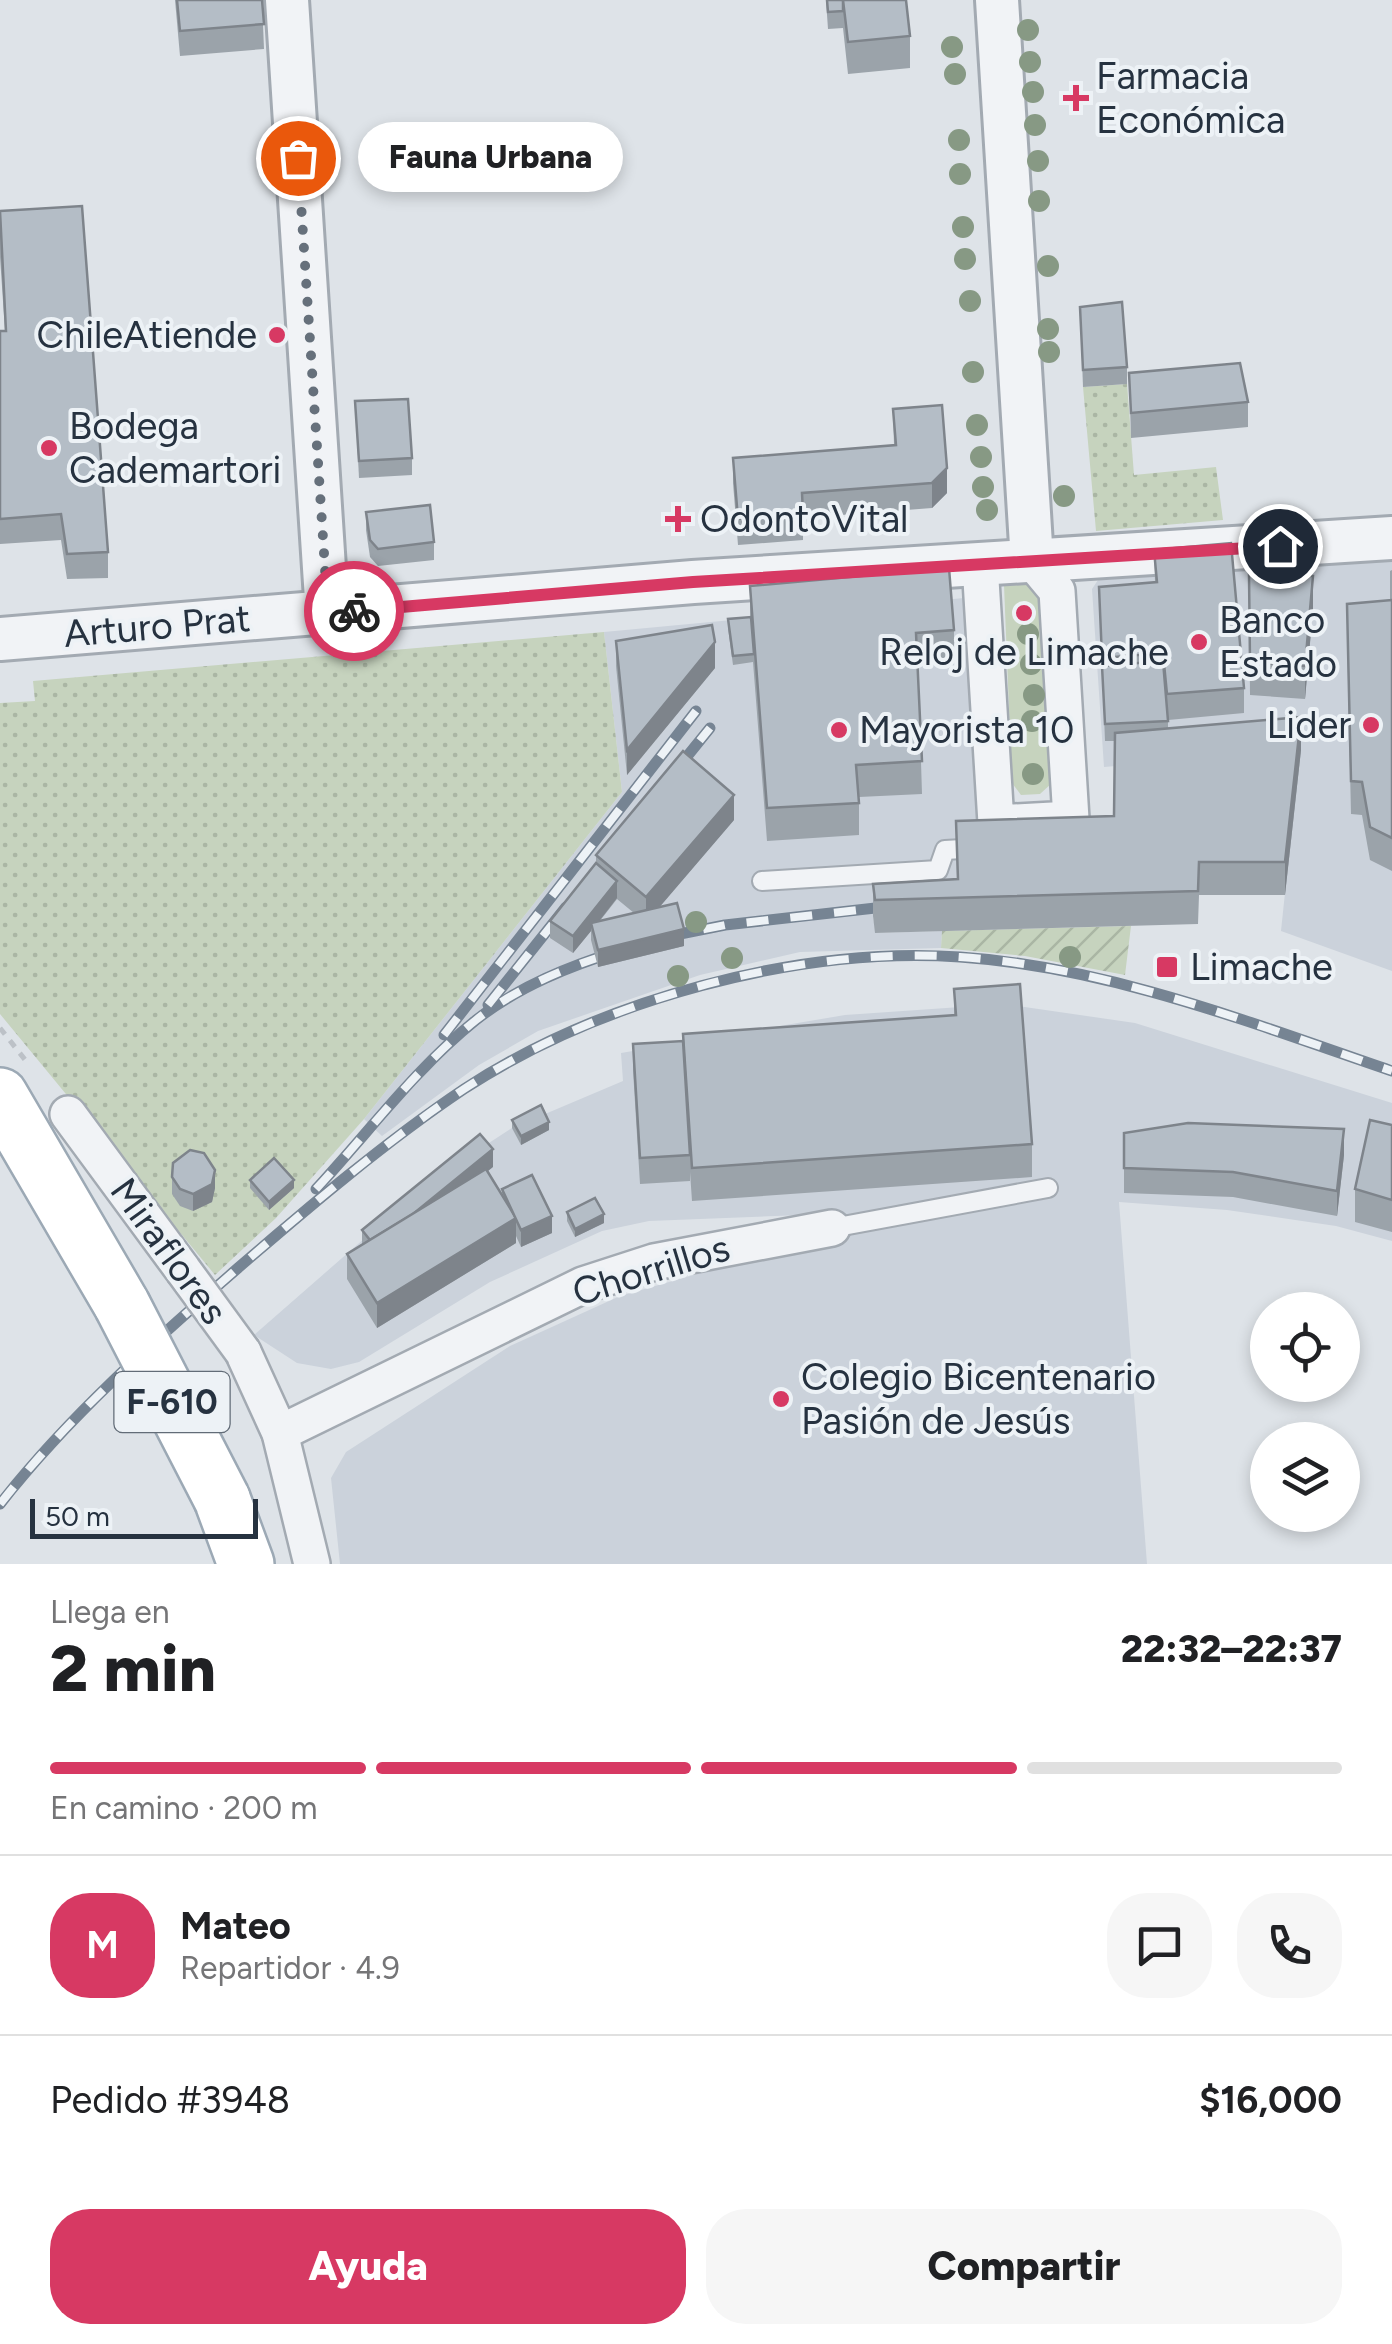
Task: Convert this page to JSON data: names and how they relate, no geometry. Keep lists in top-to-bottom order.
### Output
{
  "streets": {
    "main road": ["F-610"],
    "street": ["Arturo Prat", "Miraflores", "Chorrillos"]
  },
  "crossings": [
    ["Miraflores", "Chorrillos"]
  ],
  "places": {
    "health": ["Farmacia Económica", "OdontoVital"],
    "other": [
      "Fauna Urbana",
      "ChileAtiende",
      "Bodega Cademartori",
      "Reloj de Limache",
      "Banco Estado",
      "Lider",
      "Mayorista 10",
      "Colegio Bicentenario Pasión de Jesús"
    ],
    "transit": ["Limache"]
  },
  "scale_bar": "50 m",
  "page": {
    "bubble": "Fauna Urbana",
    "scale": "50 m",
    "heading": ["2 min", "Llega en", "22:32–22:37"],
    "panel": [
      "Mateo",
      "Repartidor · 4.9",
      "Pedido #3948",
      "$16,000"
    ],
    "bar": "En camino · 200 m",
    "round": "M",
    "buttons": ["Ayuda", "Compartir"]
  }
}
